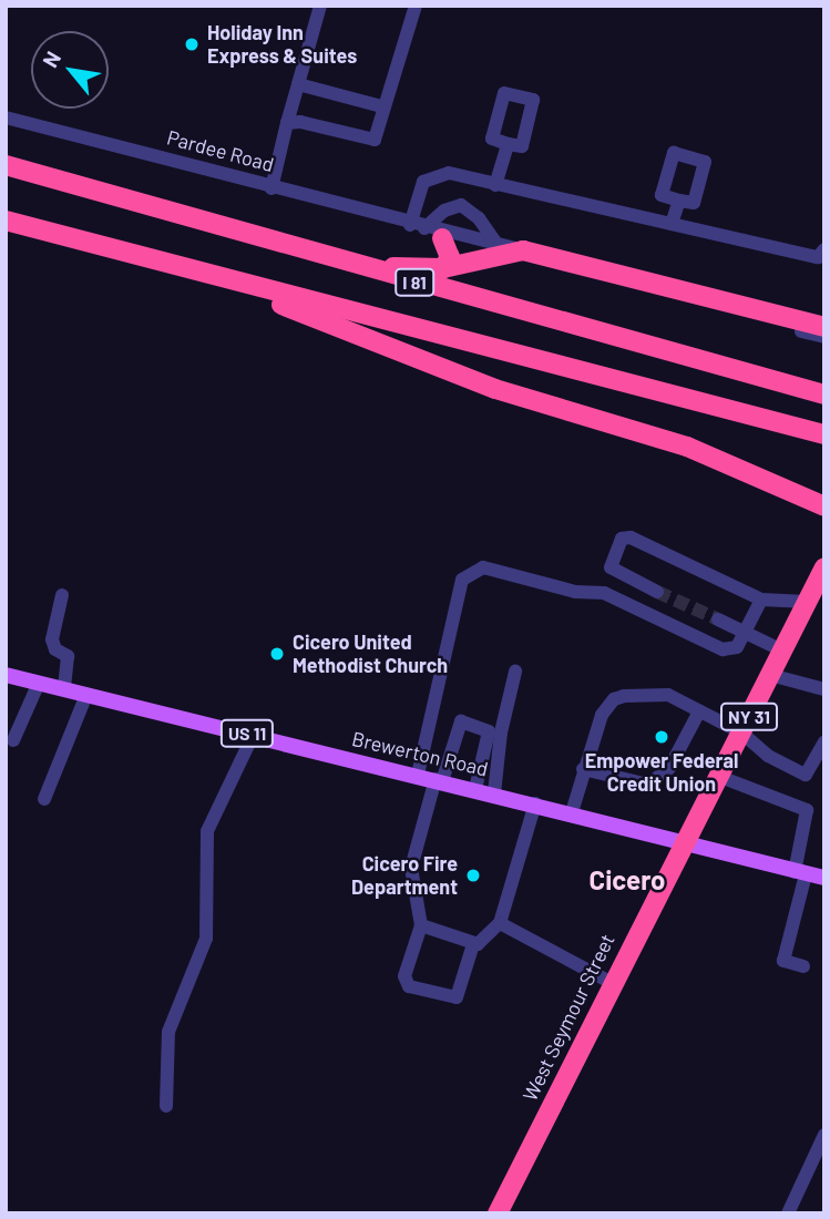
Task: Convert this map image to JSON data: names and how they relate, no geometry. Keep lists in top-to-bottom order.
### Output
{
  "streets": {
    "highway": ["I 81", "NY 31", "West Seymour Street"],
    "main road": ["US 11", "Brewerton Road"],
    "street": ["Pardee Road"]
  },
  "crossings": [
    ["NY 31", "Brewerton Road"],
    ["NY 31", "West Seymour Street"],
    ["Brewerton Road", "West Seymour Street"]
  ],
  "districts": ["Cicero"],
  "places": [
    "Holiday Inn Express & Suites",
    "Cicero United Methodist Church",
    "Empower Federal Credit Union",
    "Cicero Fire Department"
  ],
  "north": "top left"
}
